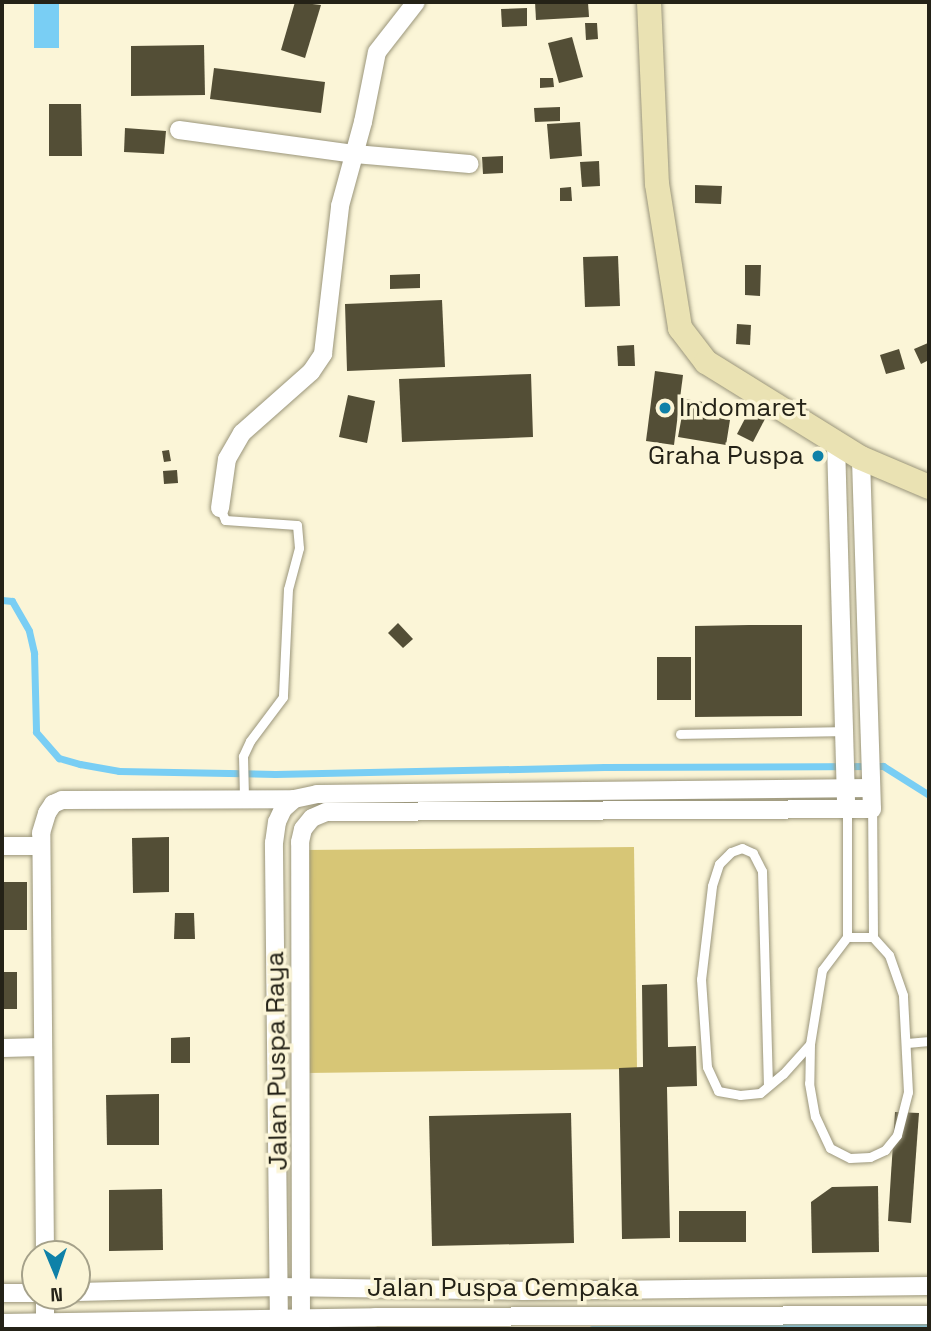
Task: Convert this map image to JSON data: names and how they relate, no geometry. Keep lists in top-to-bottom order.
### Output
{
  "streets": {
    "street": ["Jalan Puspa Raya", "Jalan Puspa Cempaka"]
  },
  "crossings": [
    ["Jalan Puspa Raya", "Jalan Puspa Cempaka"]
  ],
  "places": ["Indomaret", "Graha Puspa"],
  "north": "bottom"
}
